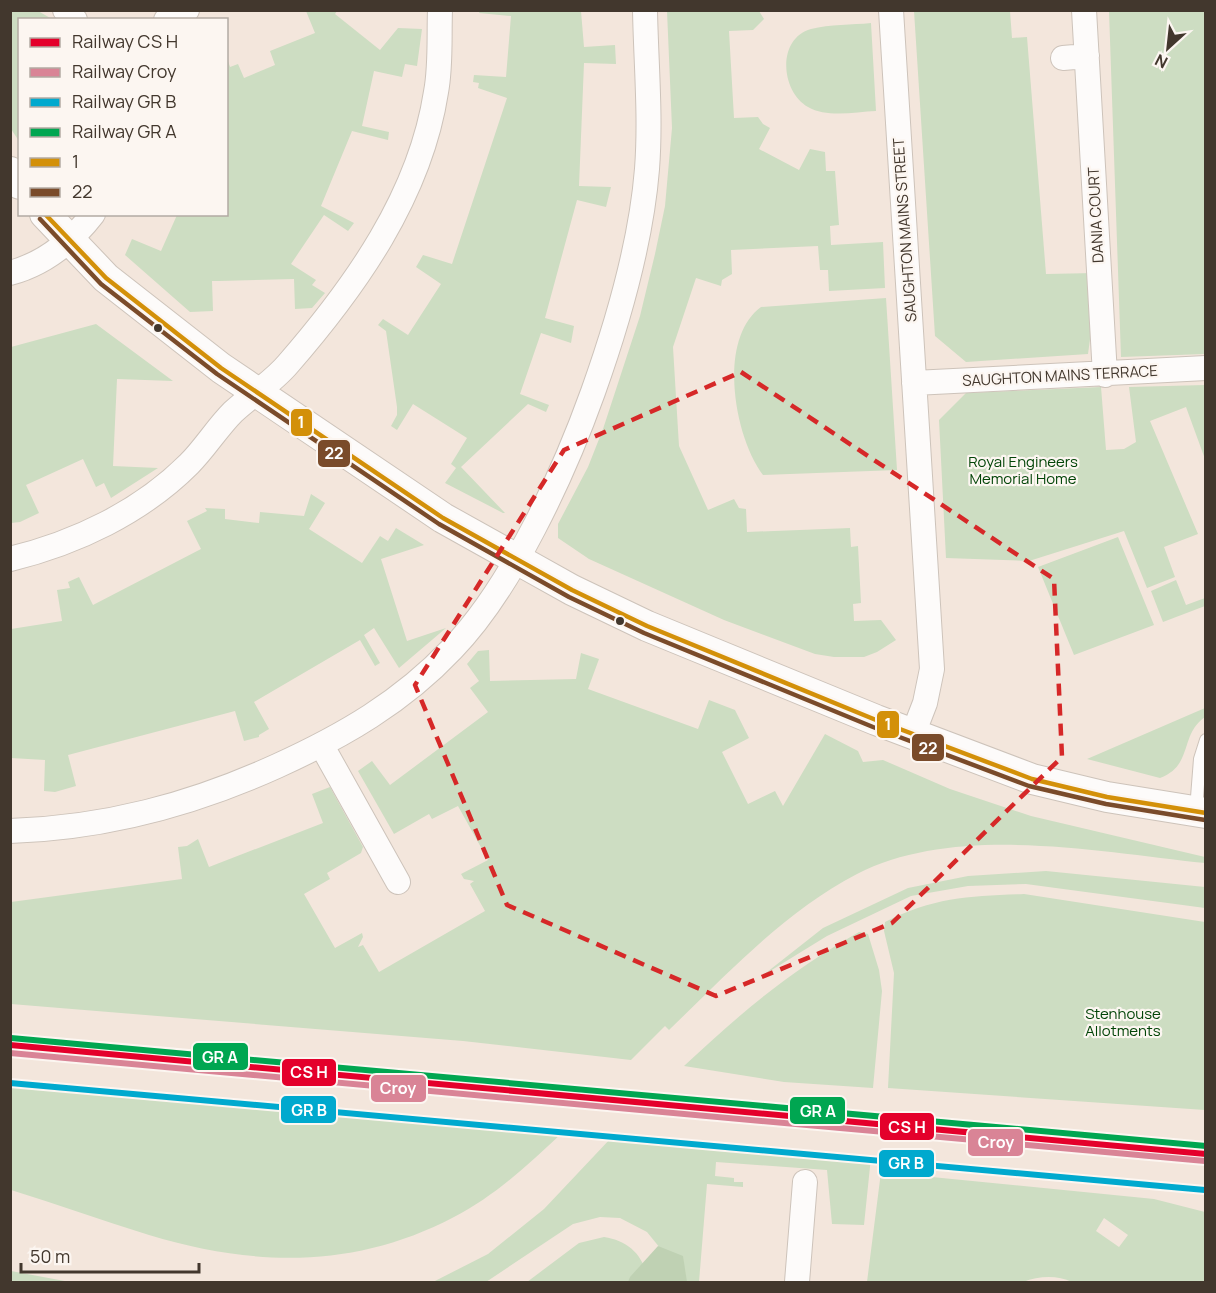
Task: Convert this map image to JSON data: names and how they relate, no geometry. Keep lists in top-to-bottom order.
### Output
{
  "streets": {
    "street": ["DANIA COURT", "SAUGHTON MAINS STREET", "SAUGHTON MAINS TERRACE"]
  },
  "crossings": [
    ["DANIA COURT", "SAUGHTON MAINS TERRACE"],
    ["SAUGHTON MAINS STREET", "SAUGHTON MAINS TERRACE"]
  ],
  "parks": ["Royal Engineers Memorial Home", "Stenhouse Allotments"],
  "lines": ["transit line 1", "transit line 22", "rail line Croy"],
  "legend": [
    "Railway CS H",
    "Railway Croy",
    "Railway GR B",
    "Railway GR A",
    "1",
    "22"
  ],
  "scale_bar": "50 m",
  "north": "bottom left"
}
